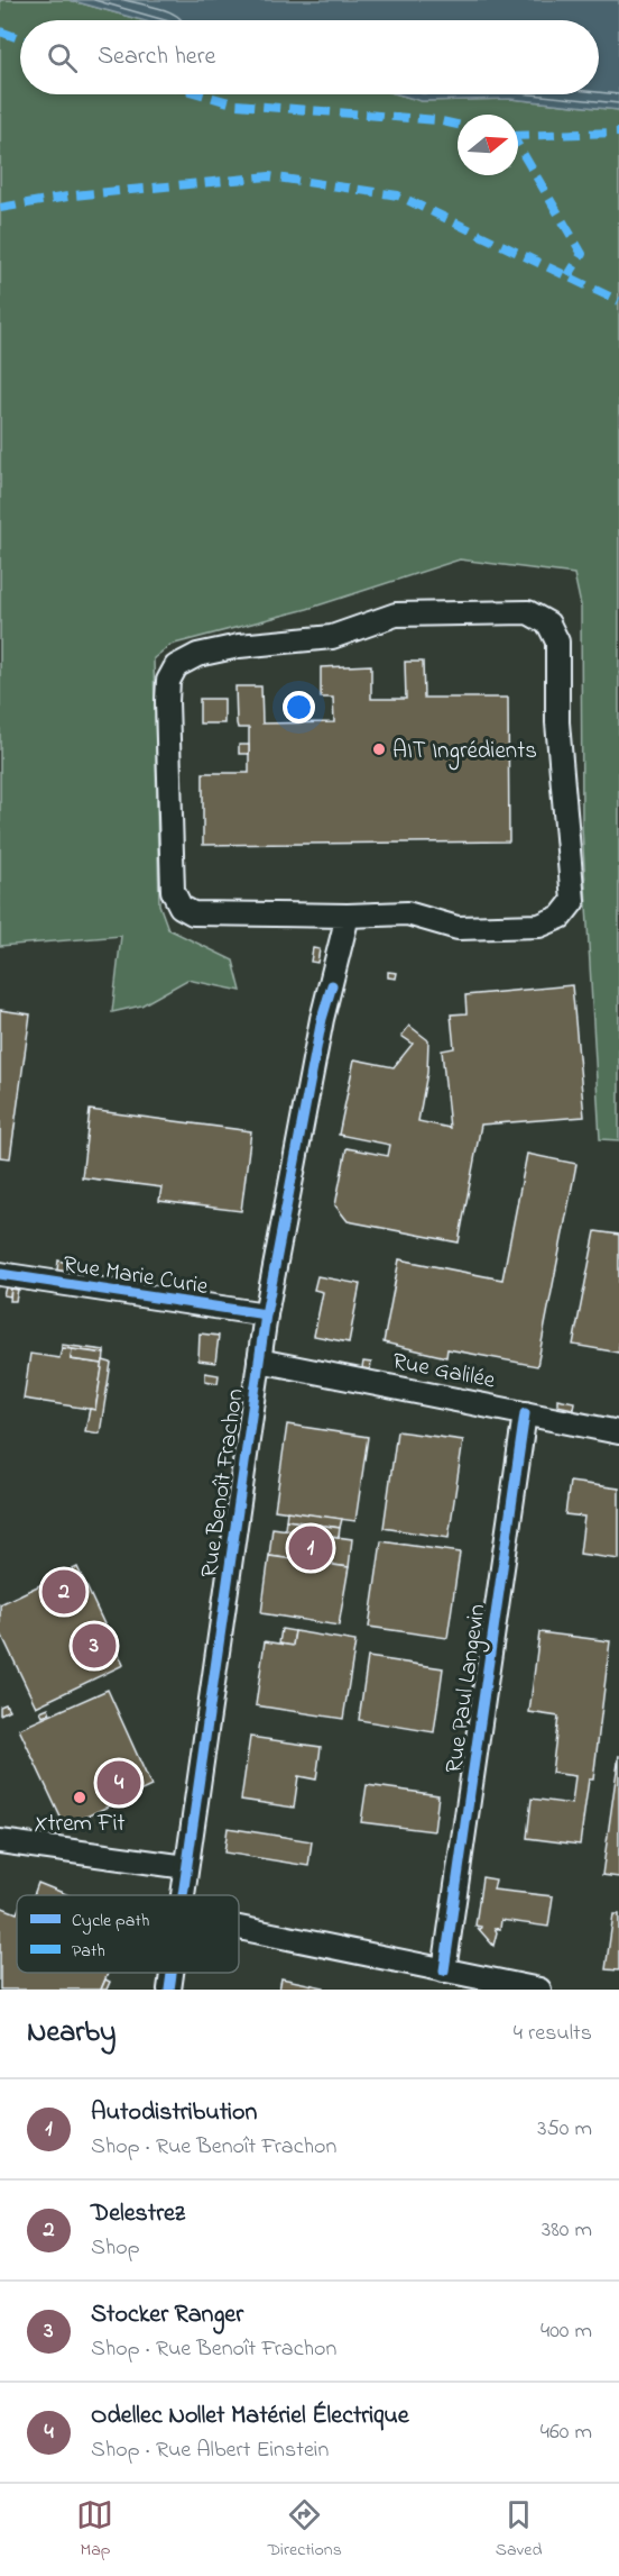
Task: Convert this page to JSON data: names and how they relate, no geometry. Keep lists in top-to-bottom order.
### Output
{
  "streets": {
    "street": [
      "Rue Marie Curie",
      "Rue Galilée",
      "Rue Benoît Frachon",
      "Rue Paul Langevin"
    ]
  },
  "crossings": [
    ["Rue Marie Curie", "Rue Benoît Frachon"],
    ["Rue Galilée", "Rue Benoît Frachon"],
    ["Rue Galilée", "Rue Paul Langevin"]
  ],
  "places": ["AIT Ingrédients", "Xtrem Fit"],
  "legend": ["Cycle path", "Path"],
  "north": "right",
  "page": {
    "search": "Search here",
    "pins": [
      "1",
      "2",
      "3",
      "4"
    ],
    "heading": ["Nearby", "4 results"],
    "list": [
      {
        "mark": "1",
        "name": "Autodistribution",
        "note": "Shop · Rue Benoît Frachon",
        "value": "350 m"
      },
      {
        "mark": "2",
        "name": "Delestrez",
        "note": "Shop",
        "value": "380 m"
      },
      {
        "mark": "3",
        "name": "Stocker Ranger",
        "note": "Shop · Rue Benoît Frachon",
        "value": "400 m"
      },
      {
        "mark": "4",
        "name": "Odellec Nollet Matériel Électrique",
        "note": "Shop · Rue Albert Einstein",
        "value": "460 m"
      }
    ],
    "nav": ["Map", "Directions", "Saved"]
  }
}
